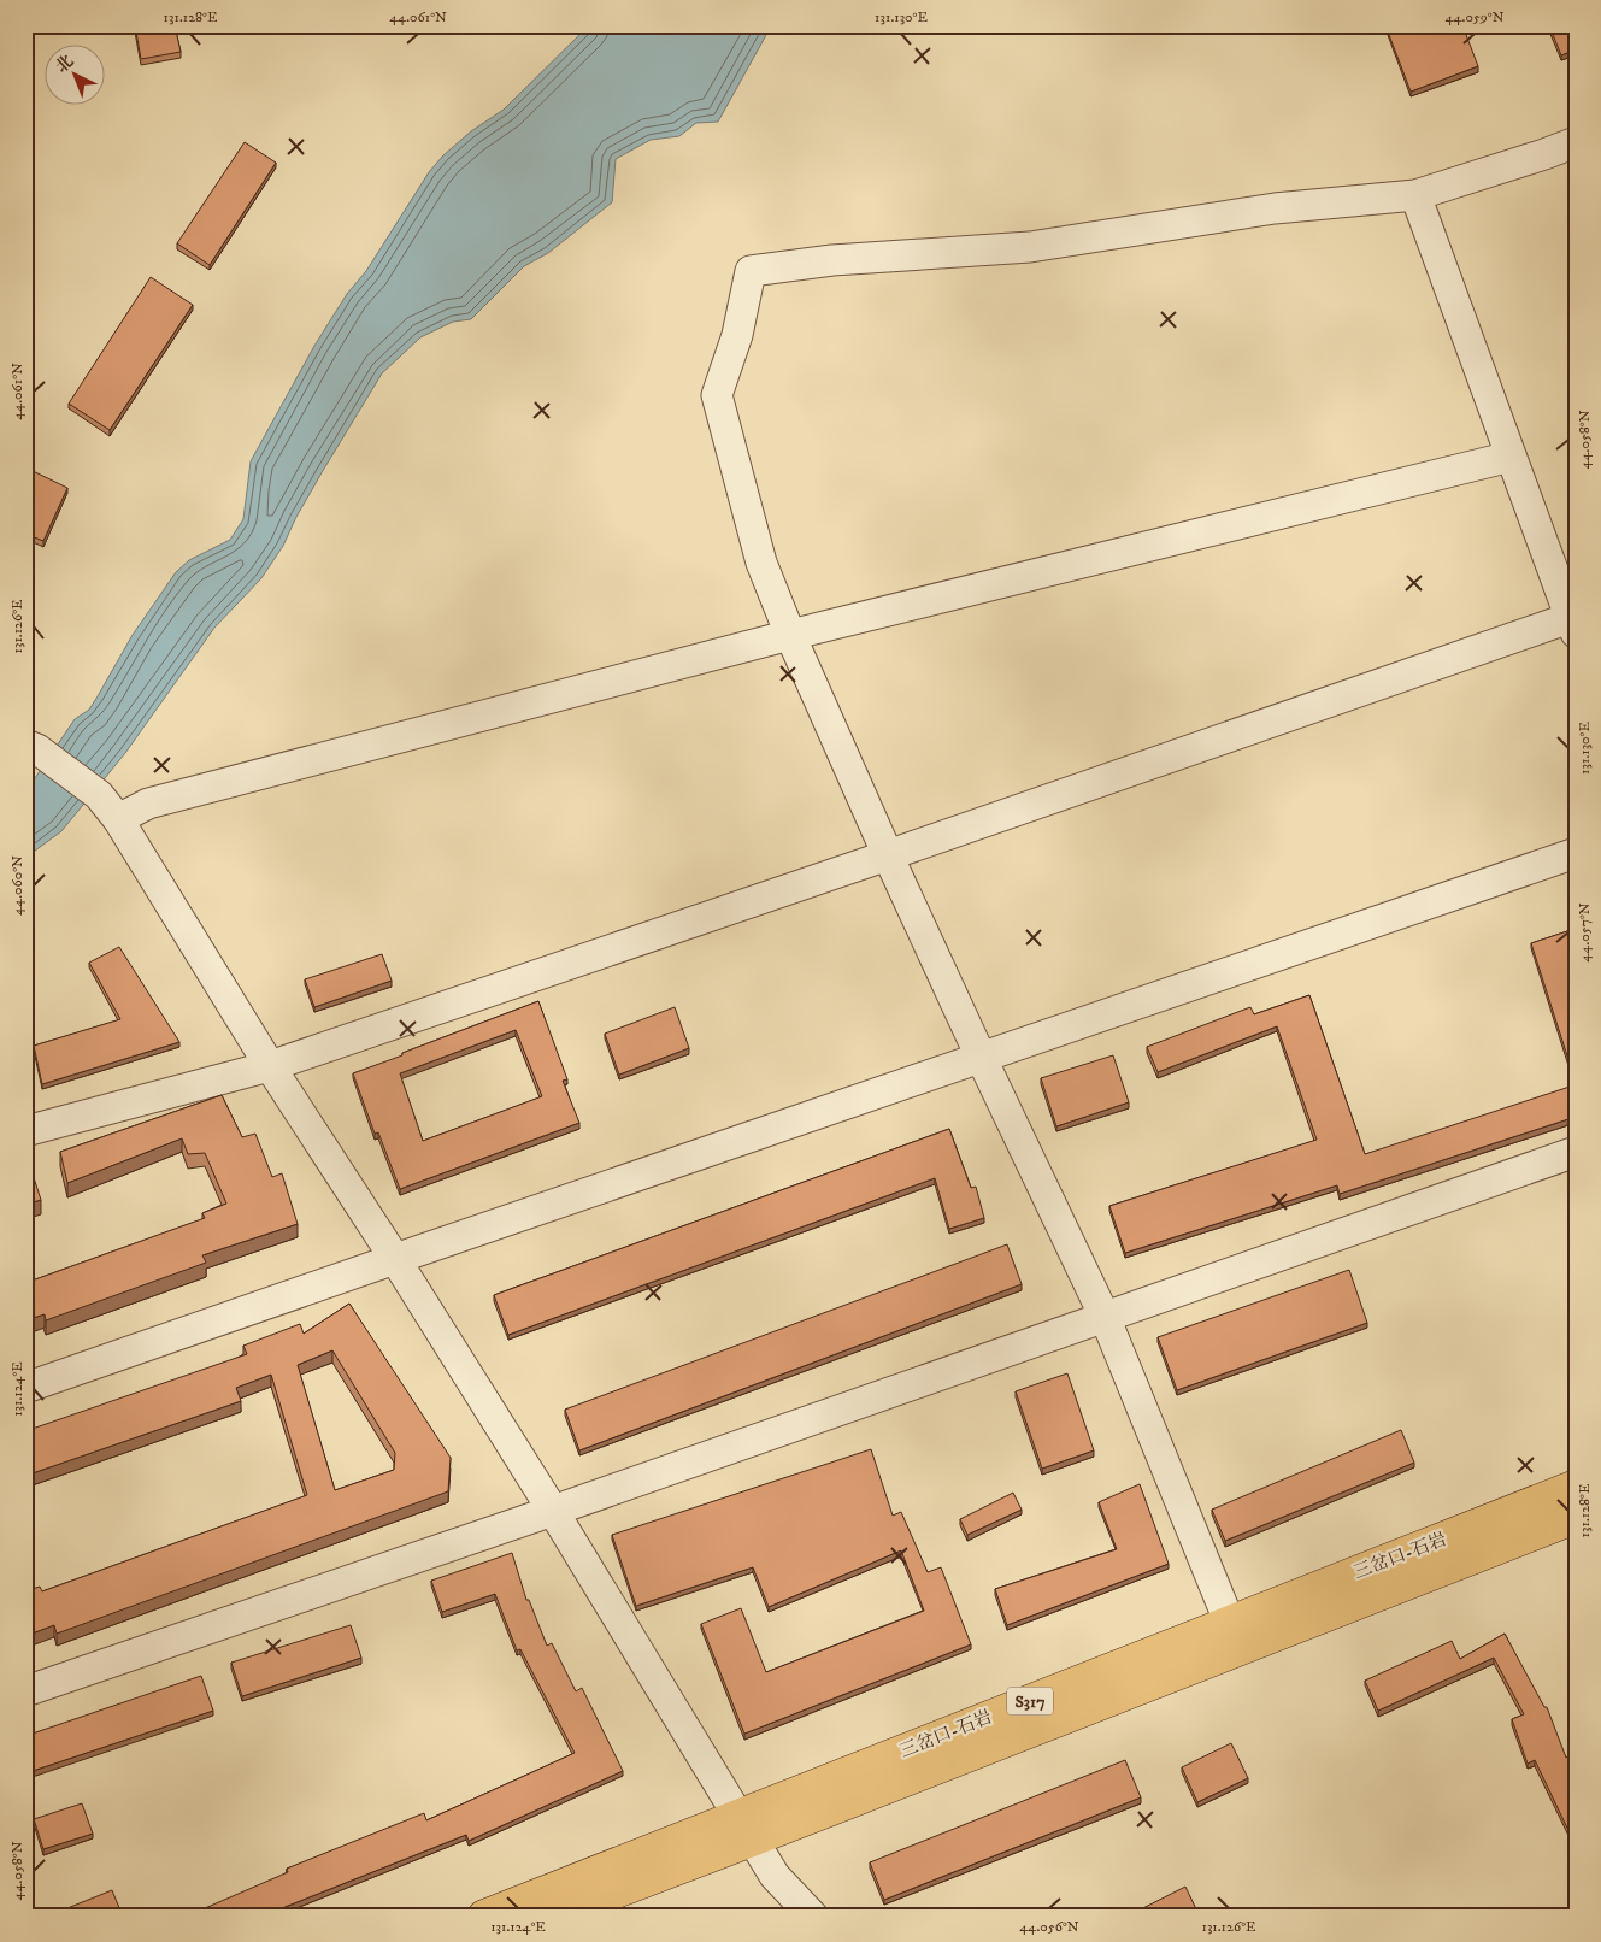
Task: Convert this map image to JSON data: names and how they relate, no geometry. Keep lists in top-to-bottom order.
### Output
{
  "streets": {
    "highway": ["三岔口-石岩", "S317"]
  },
  "north": "top left",
  "coordinates": [
    "131.128°E",
    "44.061°N",
    "131.130°E",
    "44.059°N",
    "44.058°N",
    "131.126°E",
    "44.060°N",
    "44.057°N",
    "131.124°E",
    "44.056°N"
  ]
}
